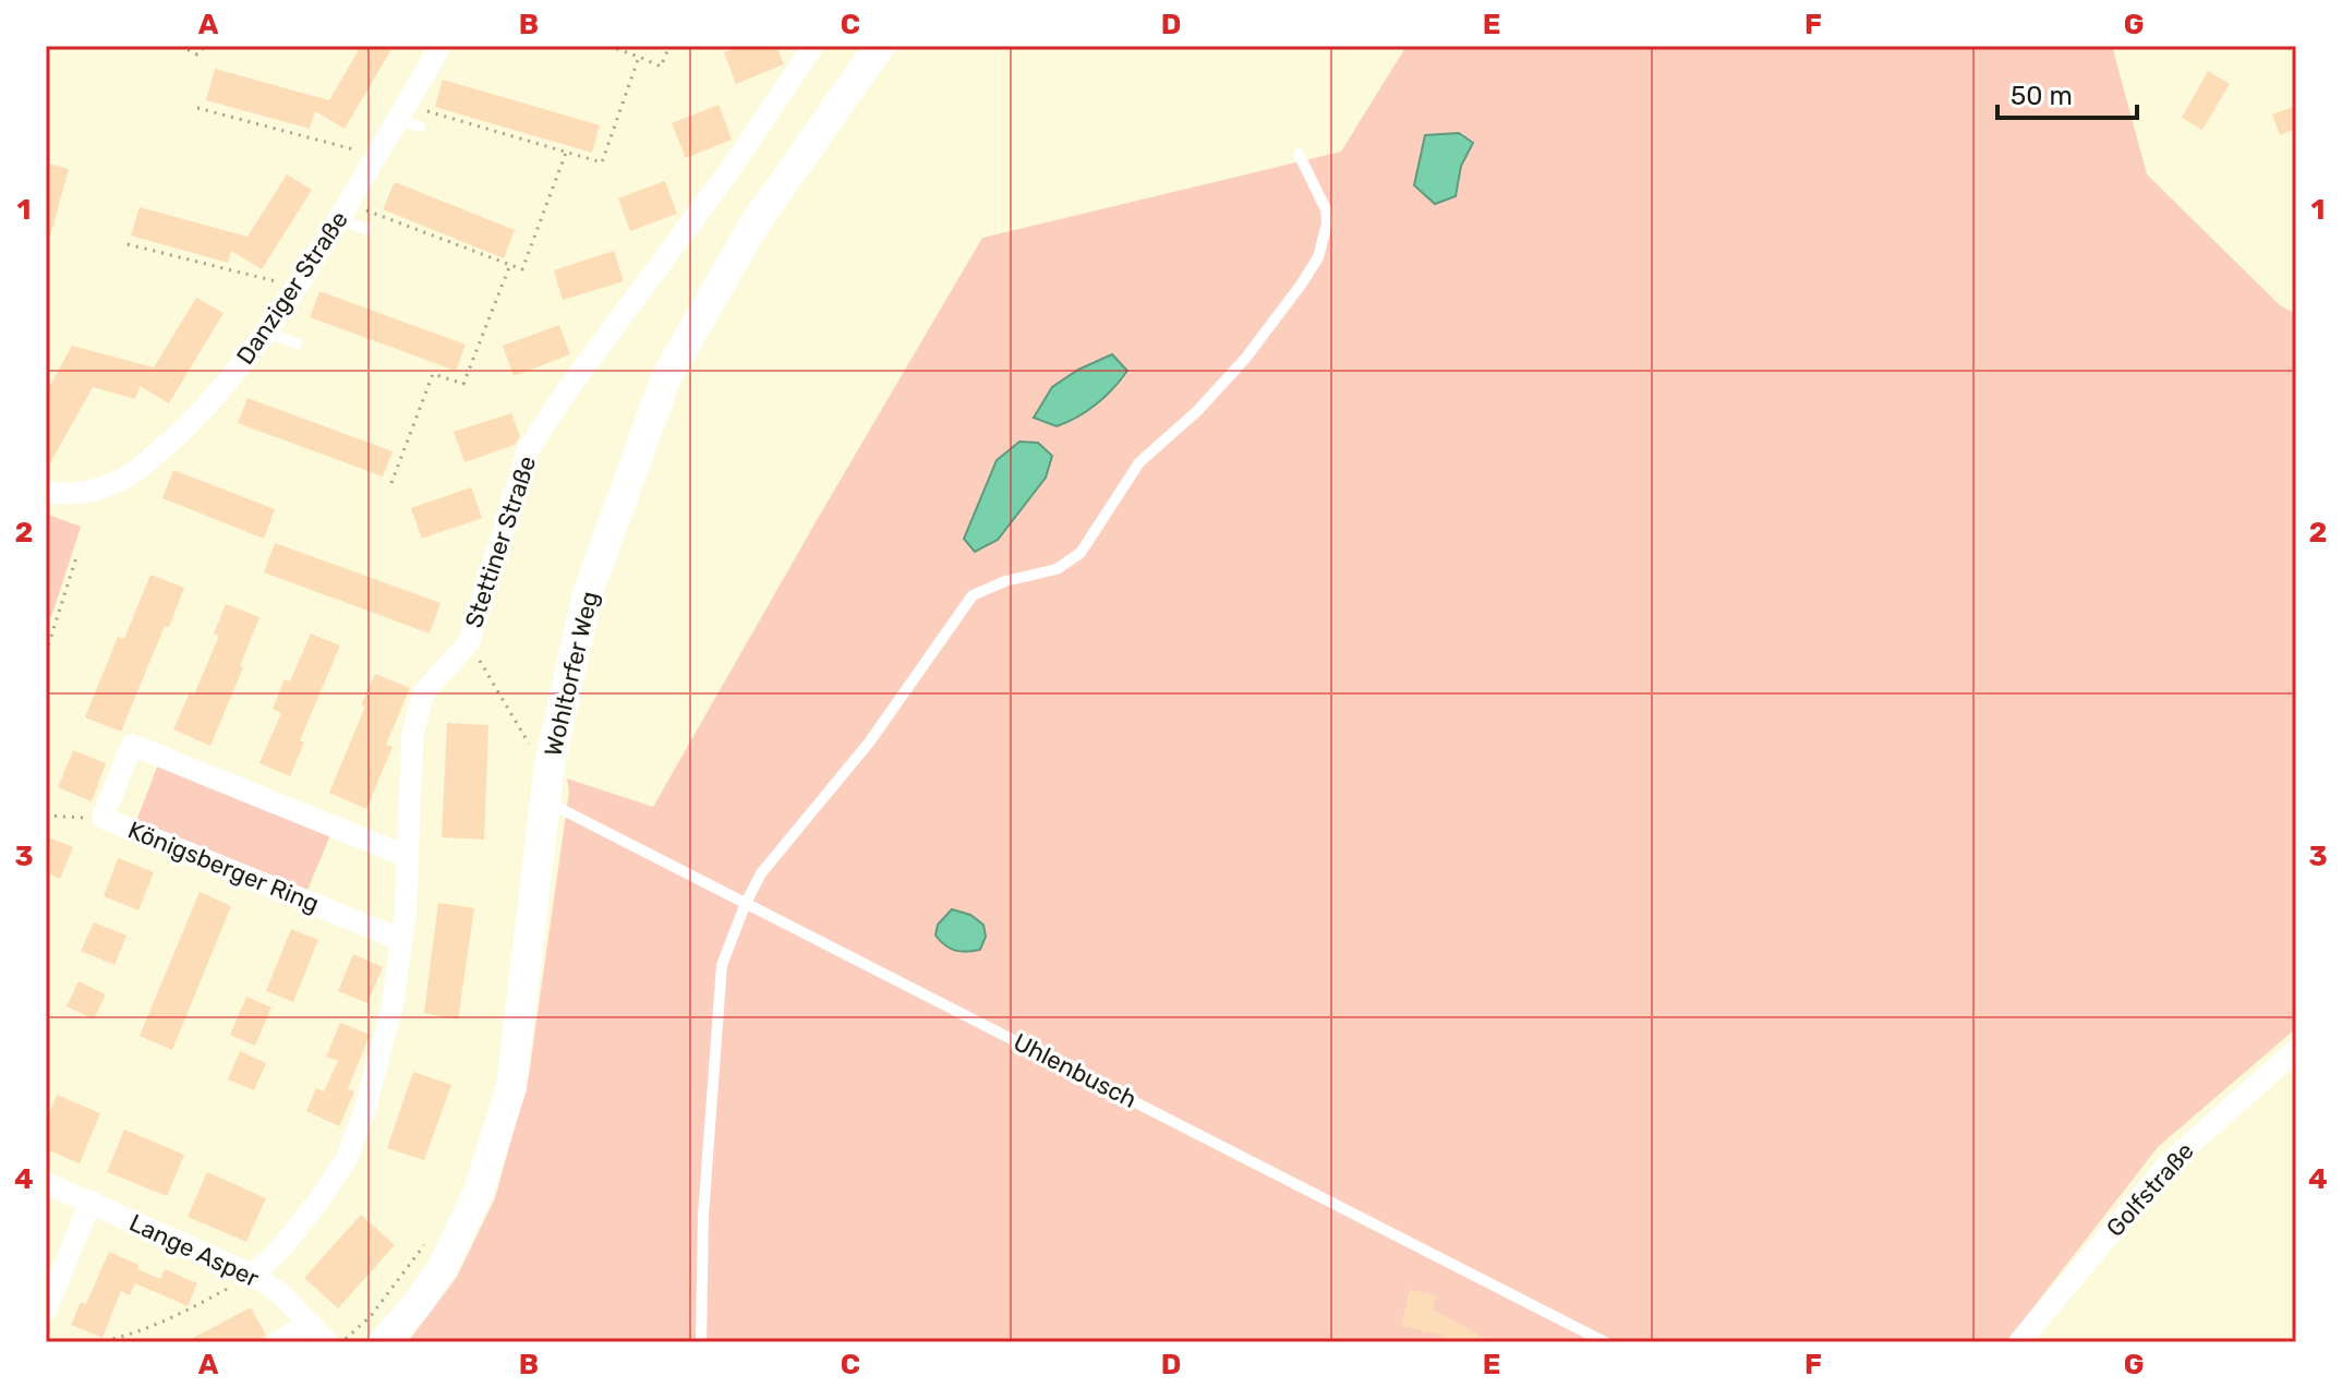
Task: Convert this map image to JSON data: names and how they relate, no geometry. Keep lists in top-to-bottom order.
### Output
{
  "streets": {
    "main road": ["Wohltorfer Weg"],
    "street": [
      "Danziger Straße",
      "Stettiner Straße",
      "Königsberger Ring",
      "Golfstraße",
      "Lange Asper"
    ],
    "lane": ["Uhlenbusch"]
  },
  "crossings": [
    ["Stettiner Straße", "Königsberger Ring"],
    ["Stettiner Straße", "Lange Asper"],
    ["Wohltorfer Weg", "Uhlenbusch"]
  ],
  "scale_bar": "50 m",
  "grid": {
    "columns": [
      "A",
      "B",
      "C",
      "D",
      "E",
      "F",
      "G"
    ],
    "rows": [
      "1",
      "2",
      "3",
      "4"
    ]
  }
}
